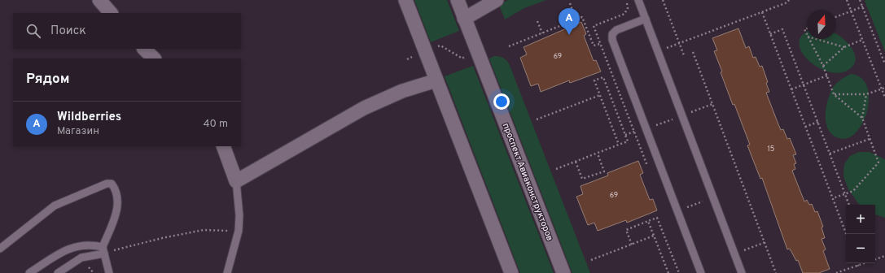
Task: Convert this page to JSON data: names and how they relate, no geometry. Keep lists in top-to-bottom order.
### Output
{
  "streets": {
    "street": ["проспект Авиаконструкторов"]
  },
  "house_numbers": ["69", "15", "69"],
  "north": "top",
  "page": {
    "pins": "A",
    "search": "Поиск",
    "heading": "Рядом",
    "list": [
      {
        "mark": "A",
        "name": "Wildberries",
        "note": "Магазин",
        "value": "40 m"
      }
    ],
    "map_buttons": ["+", "−"]
  }
}
